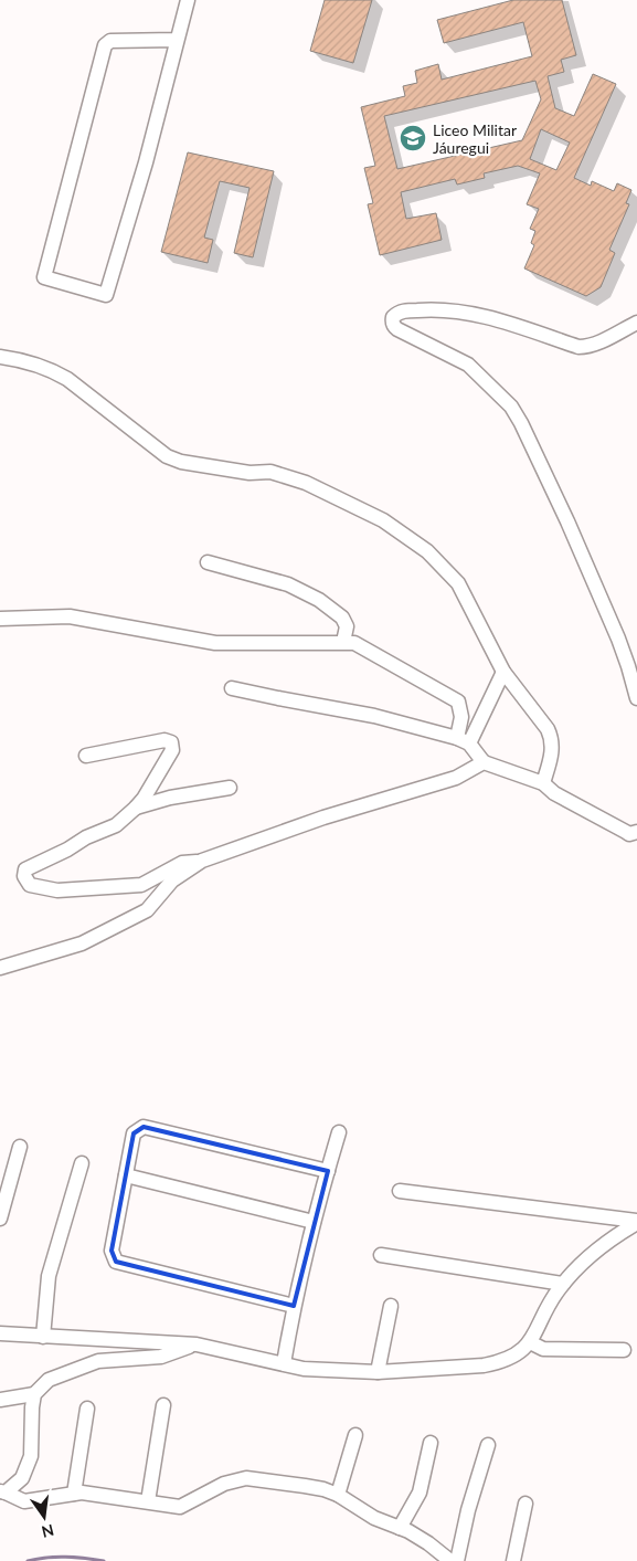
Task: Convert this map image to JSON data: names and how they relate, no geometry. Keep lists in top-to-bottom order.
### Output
{
  "places": {
    "school or university": ["Liceo Militar Jáuregui"]
  },
  "north": "bottom"
}
